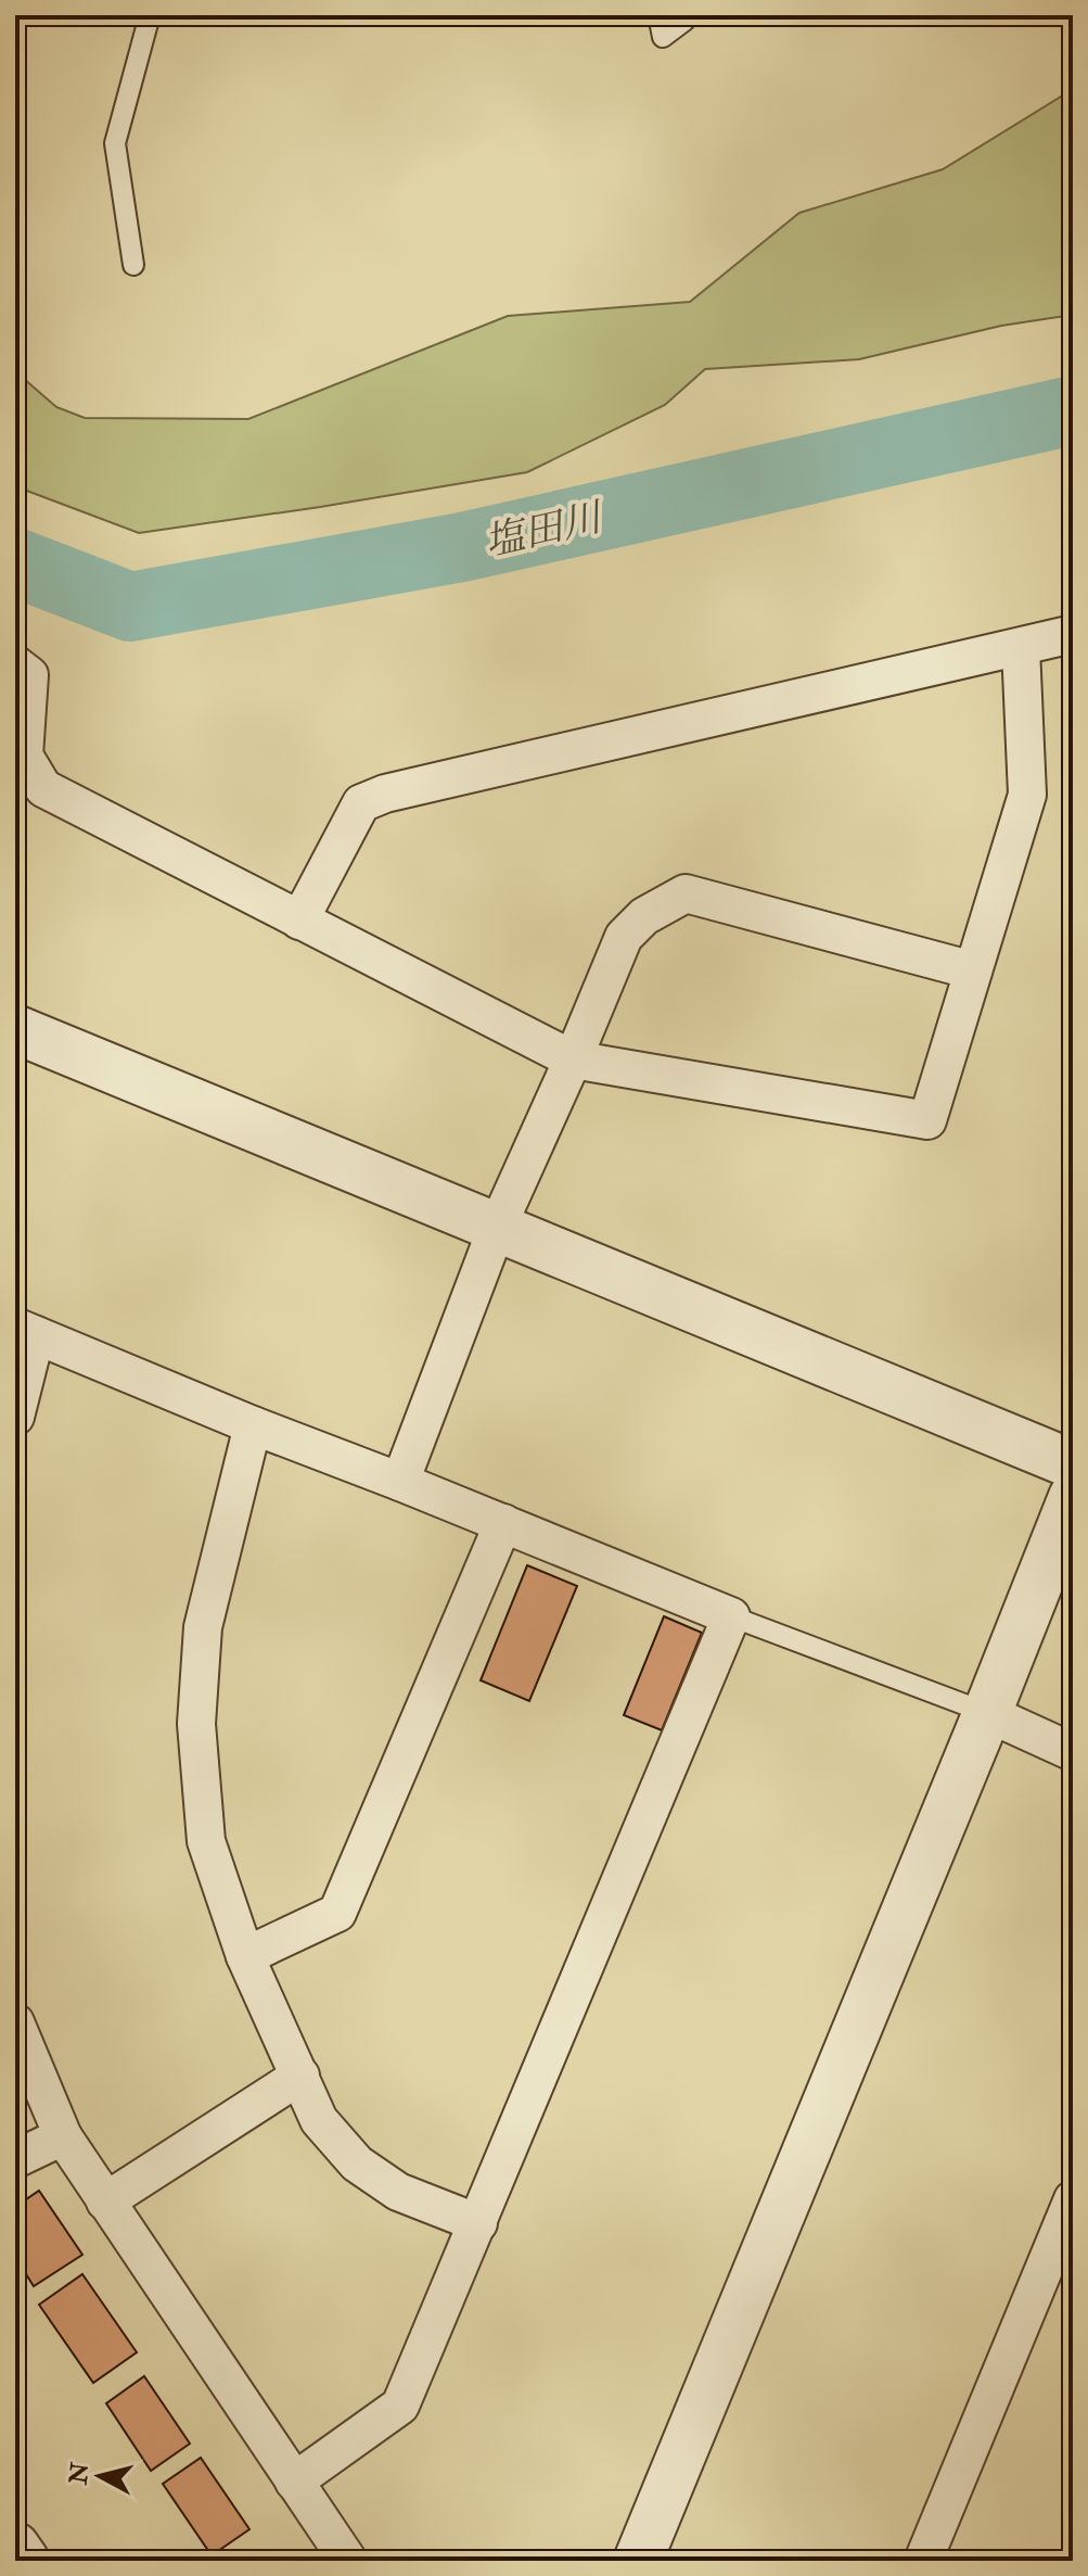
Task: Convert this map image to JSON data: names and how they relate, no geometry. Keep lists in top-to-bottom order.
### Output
{
  "water": ["塩田川"],
  "north": "left"
}
